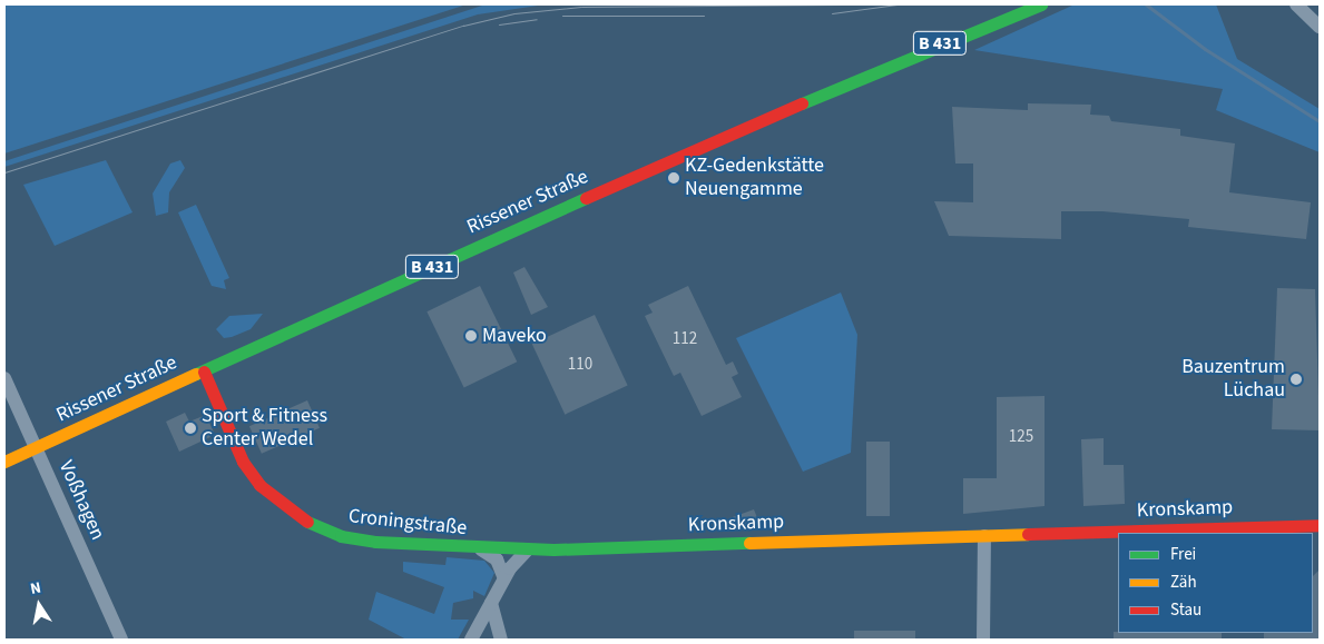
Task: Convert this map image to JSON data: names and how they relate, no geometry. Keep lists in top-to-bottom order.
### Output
{
  "streets": {
    "street": [
      "B 431",
      "Rissener Straße",
      "Voßhagen",
      "Kronskamp",
      "Croningstraße"
    ]
  },
  "crossings": [
    ["Rissener Straße", "Voßhagen"],
    ["Rissener Straße", "Croningstraße"],
    ["Kronskamp", "Croningstraße"]
  ],
  "places": [
    "KZ-Gedenkstätte Neuengamme",
    "Maveko",
    "Bauzentrum Lüchau",
    "Sport & Fitness Center Wedel"
  ],
  "house_numbers": ["112", "110", "125"],
  "legend": ["Frei", "Zäh", "Stau"],
  "north": "top"
}
